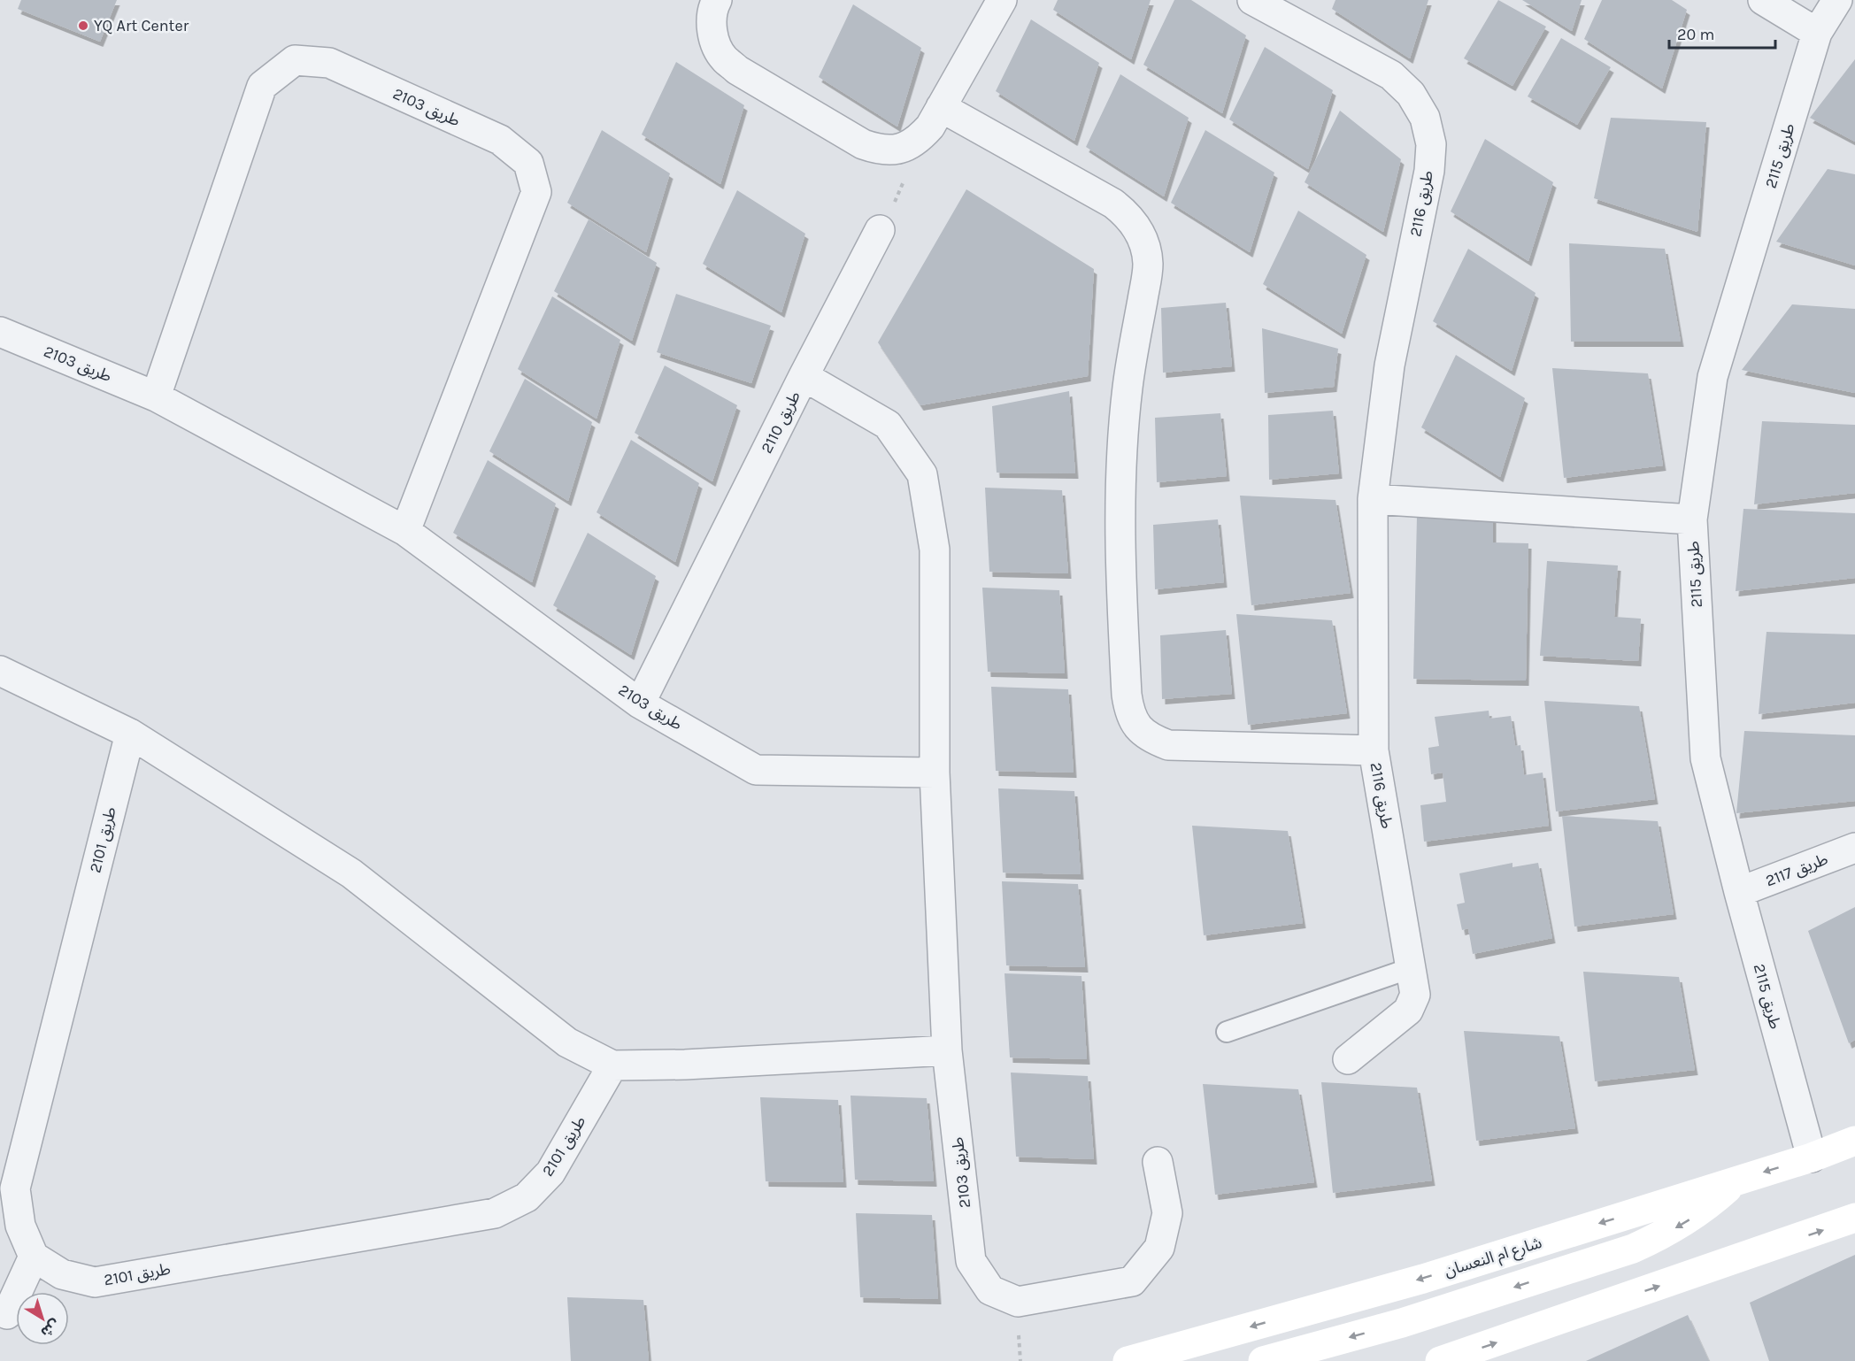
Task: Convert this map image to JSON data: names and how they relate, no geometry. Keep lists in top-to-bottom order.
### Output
{
  "streets": {
    "main road": ["شارع ام النعسان"],
    "street": [
      "طريق 2103",
      "طريق 2115",
      "طريق 2116",
      "طريق 2110",
      "طريق 2101",
      "طريق 2117"
    ]
  },
  "crossings": [
    ["طريق 2103", "طريق 2110"],
    ["طريق 2115", "طريق 2117"],
    ["طريق 2115", "شارع ام النعسان"]
  ],
  "places": ["YQ Art Center"],
  "scale_bar": "20 m",
  "north": "bottom right"
}
